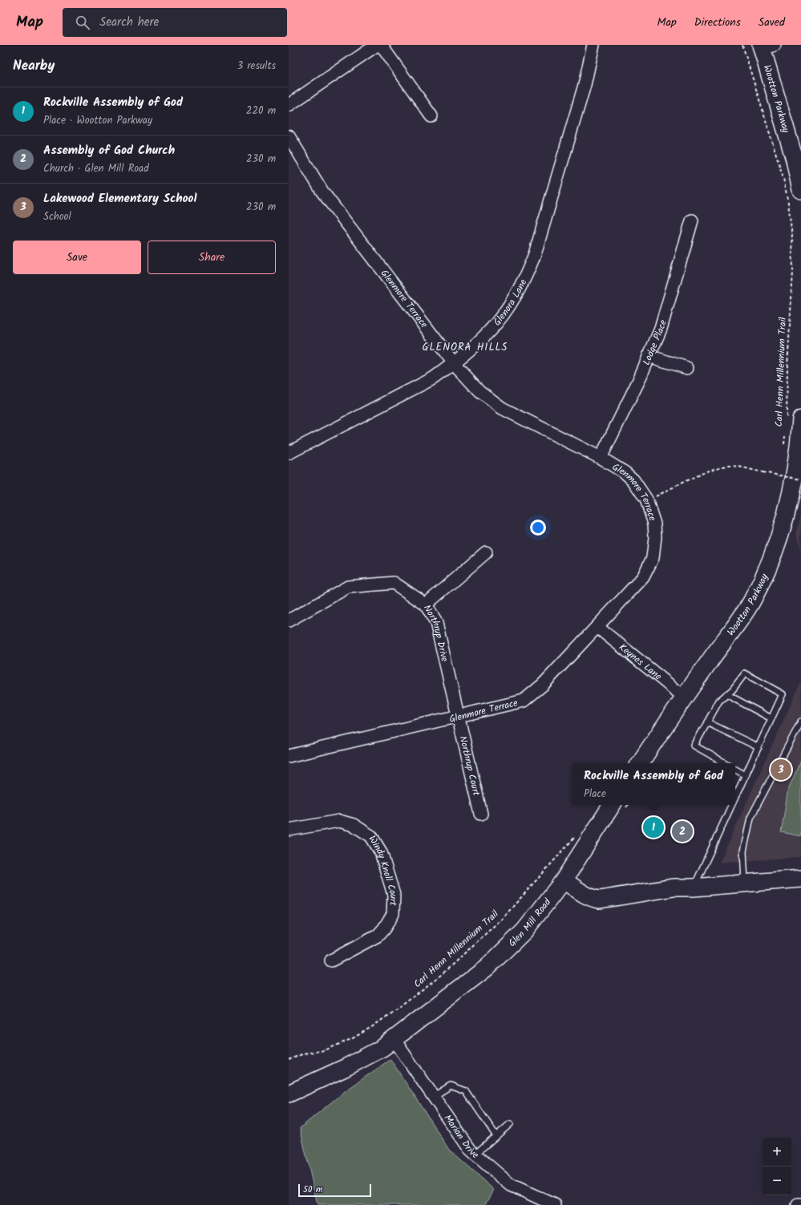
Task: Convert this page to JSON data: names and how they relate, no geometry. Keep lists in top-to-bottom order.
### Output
{
  "streets": {
    "main road": ["Wootton Parkway", "Glen Mill Road"],
    "street": [
      "Glenmore Terrace",
      "Glenora Lane",
      "Lodge Place",
      "Northrup Drive",
      "Keynes Lane",
      "Northrup Court",
      "Windy Knoll Court",
      "Marian Drive"
    ],
    "path": ["Carl Henn Millennium Trail"]
  },
  "crossings": [
    ["Wootton Parkway", "Carl Henn Millennium Trail"],
    ["Wootton Parkway", "Keynes Lane"],
    ["Glenmore Terrace", "Glenora Lane"],
    ["Glenmore Terrace", "Lodge Place"],
    ["Glenmore Terrace", "Northrup Drive"],
    ["Glenmore Terrace", "Keynes Lane"],
    ["Glenmore Terrace", "Northrup Court"],
    ["Northrup Drive", "Northrup Court"],
    ["Glen Mill Road", "Marian Drive"]
  ],
  "districts": ["GLENORA HILLS"],
  "scale_bar": "50 m",
  "page": {
    "header": "Map",
    "search": "Search here",
    "nav": ["Map", "Directions", "Saved"],
    "heading": ["Nearby", "3 results"],
    "list": [
      {
        "mark": "1",
        "name": "Rockville Assembly of God",
        "note": "Place · Wootton Parkway",
        "value": "220 m"
      },
      {
        "mark": "2",
        "name": "Assembly of God Church",
        "note": "Church · Glen Mill Road",
        "value": "230 m"
      },
      {
        "mark": "3",
        "name": "Lakewood Elementary School",
        "note": "School",
        "value": "230 m"
      }
    ],
    "buttons": ["Save", "Share"],
    "pins": ["3", "1", "2"],
    "popup": ["Rockville Assembly of God", "Place"],
    "map_buttons": ["+", "−"],
    "scale": "50 m"
  }
}
